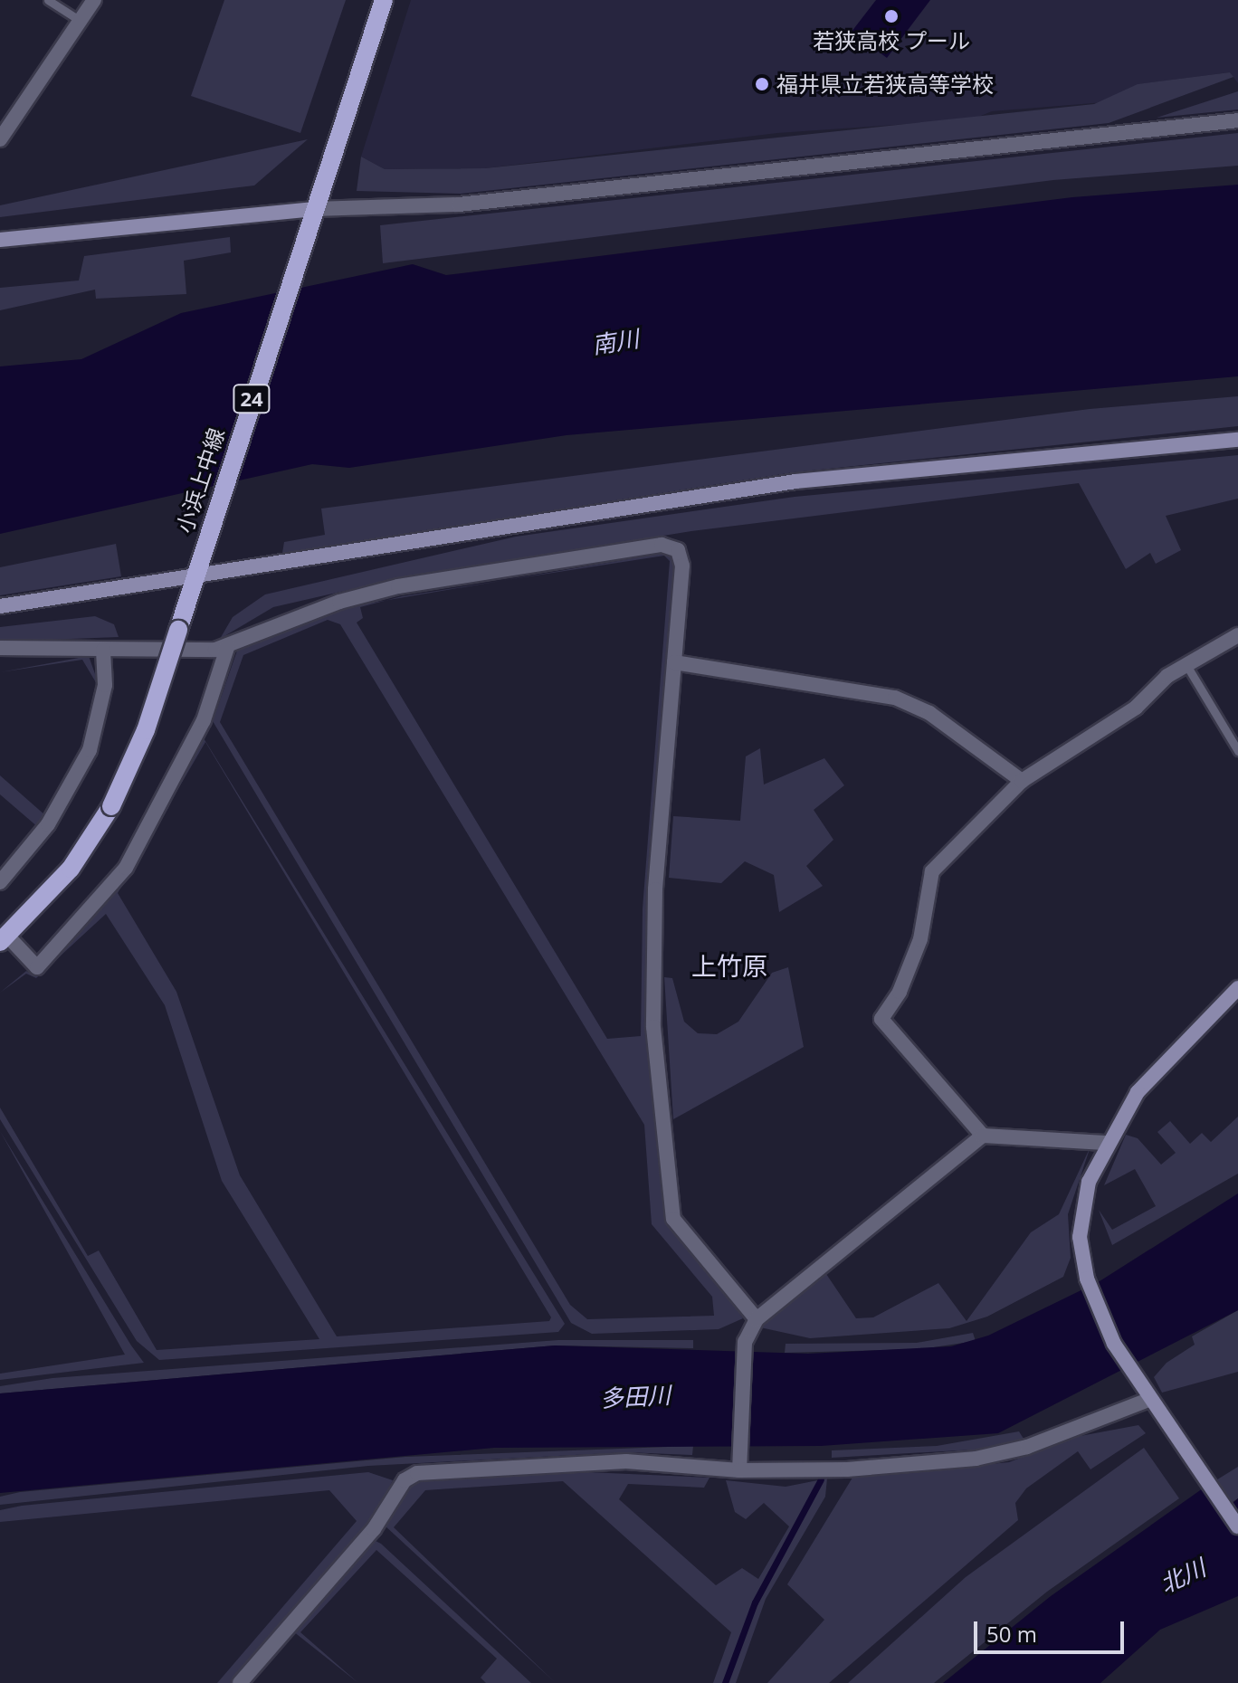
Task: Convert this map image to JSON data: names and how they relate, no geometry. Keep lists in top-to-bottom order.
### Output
{
  "streets": {
    "main road": ["24", "小浜上中線"]
  },
  "districts": ["上竹原"],
  "water": ["南川", "多田川", "北川"],
  "places": ["若狭高校 プール", "福井県立若狭高等学校"],
  "scale_bar": "50 m"
}
